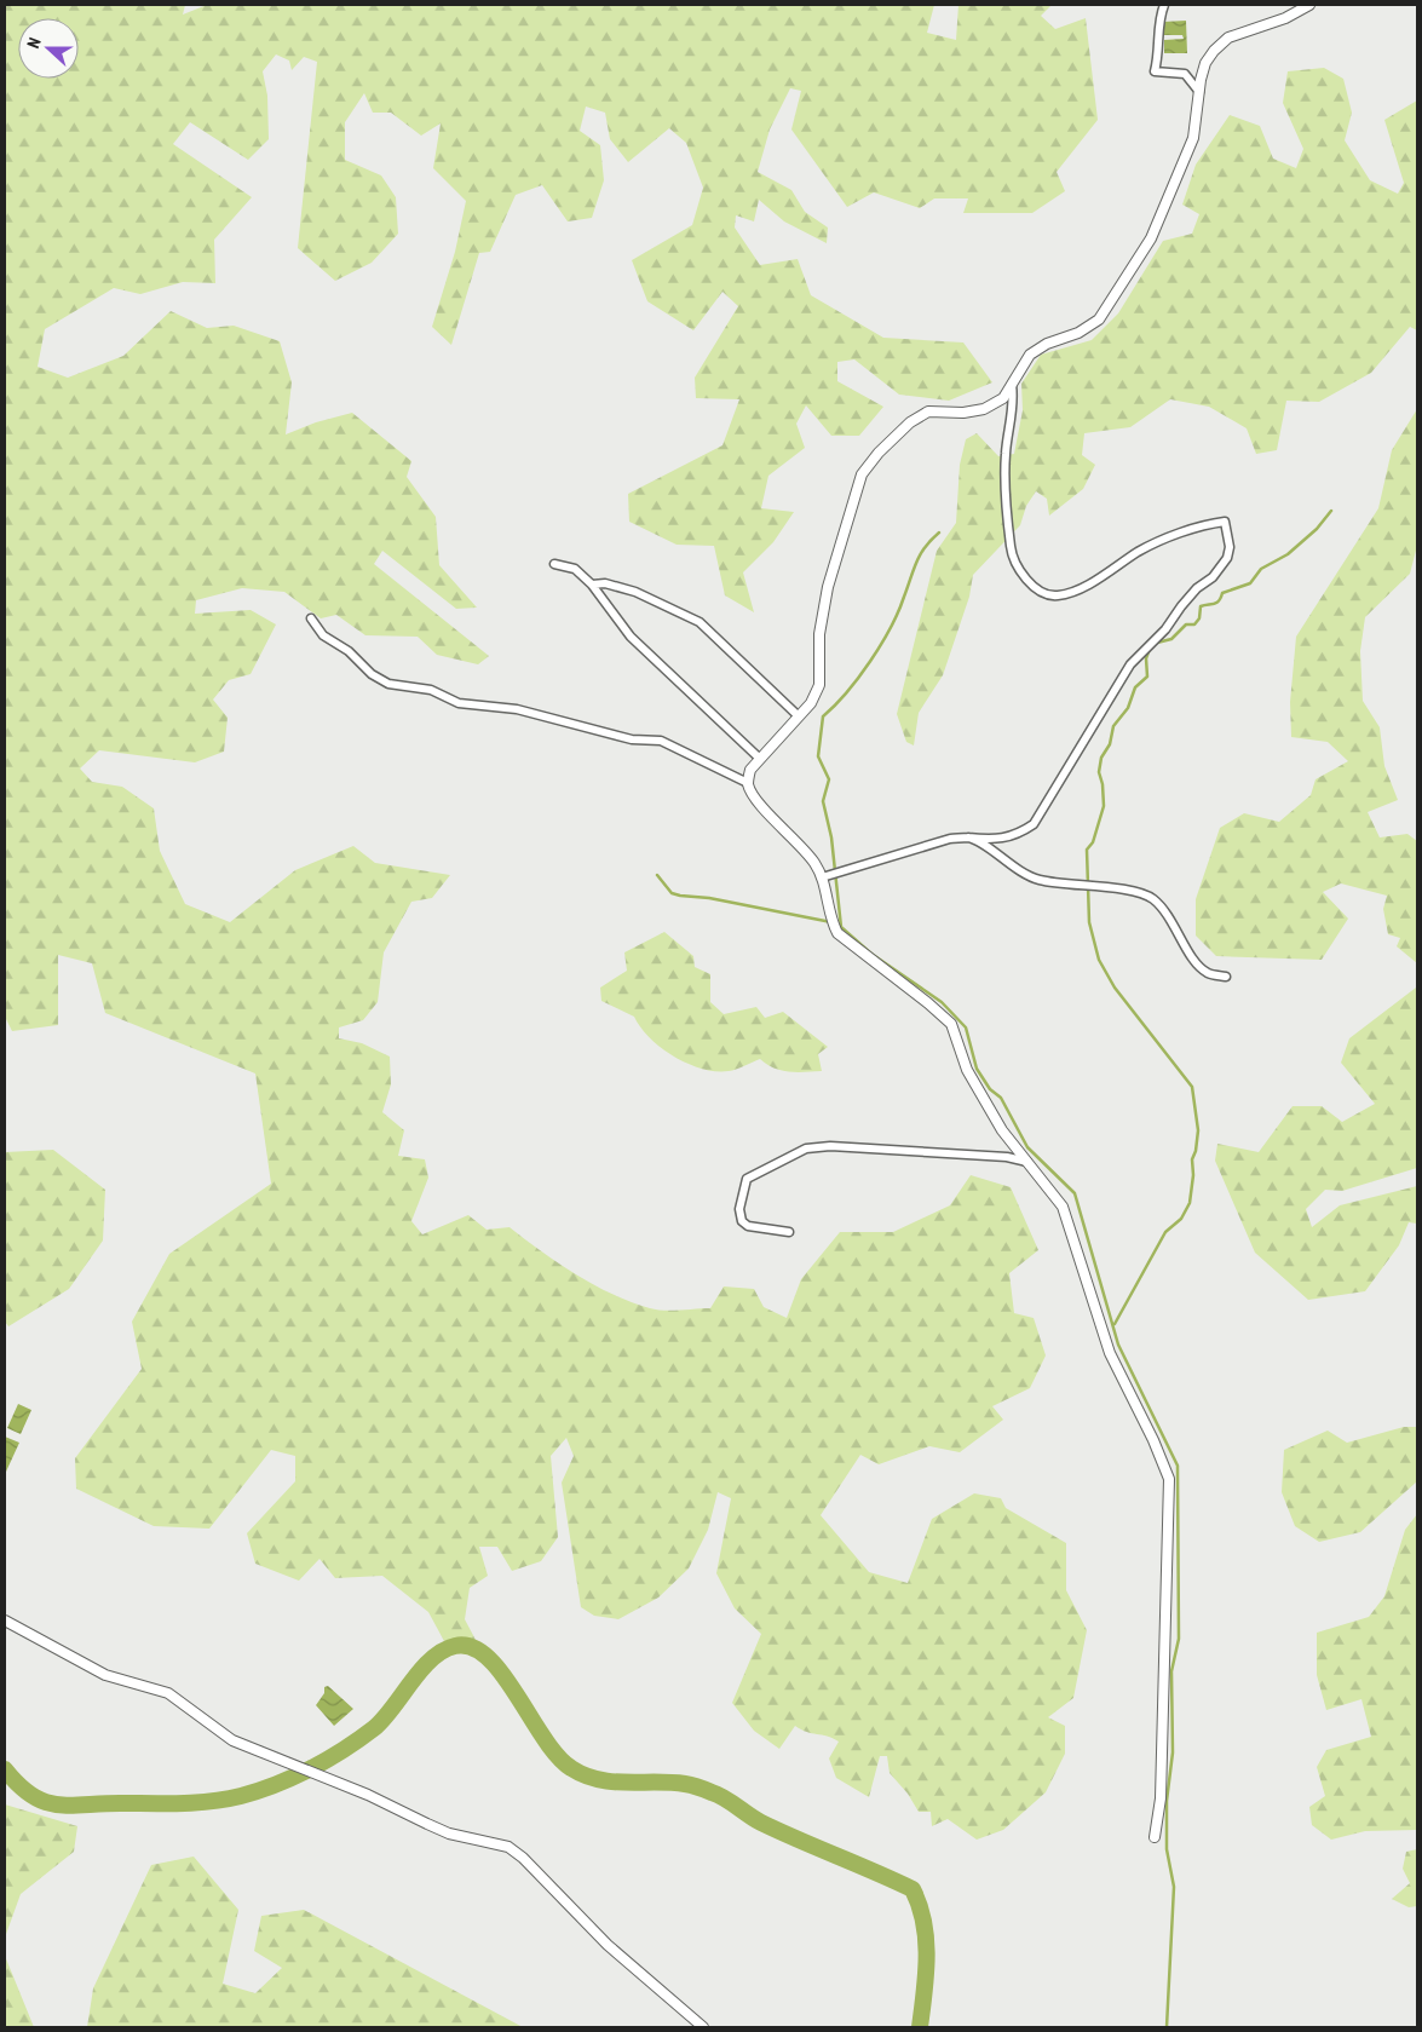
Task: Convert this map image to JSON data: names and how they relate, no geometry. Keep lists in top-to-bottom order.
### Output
{
  "north": "left"
}
